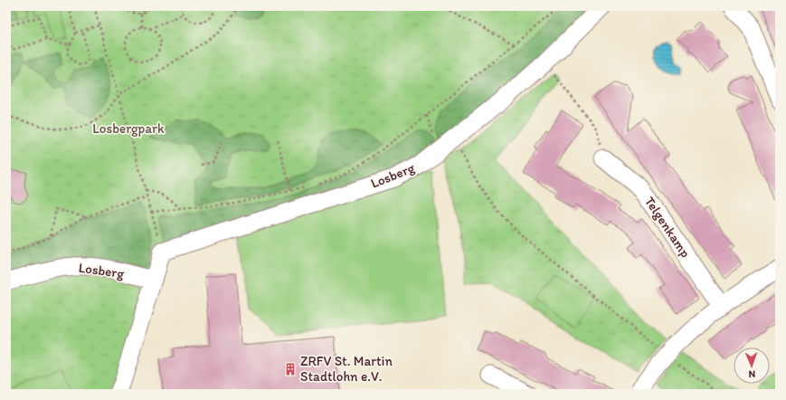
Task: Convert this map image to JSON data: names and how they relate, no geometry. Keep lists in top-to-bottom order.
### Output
{
  "streets": {
    "street": ["Losberg", "Telgenkamp"]
  },
  "parks": ["Losbergpark"],
  "places": {
    "building": ["ZRFV St. Martin Stadtlohn e.V."]
  },
  "north": "bottom"
}
